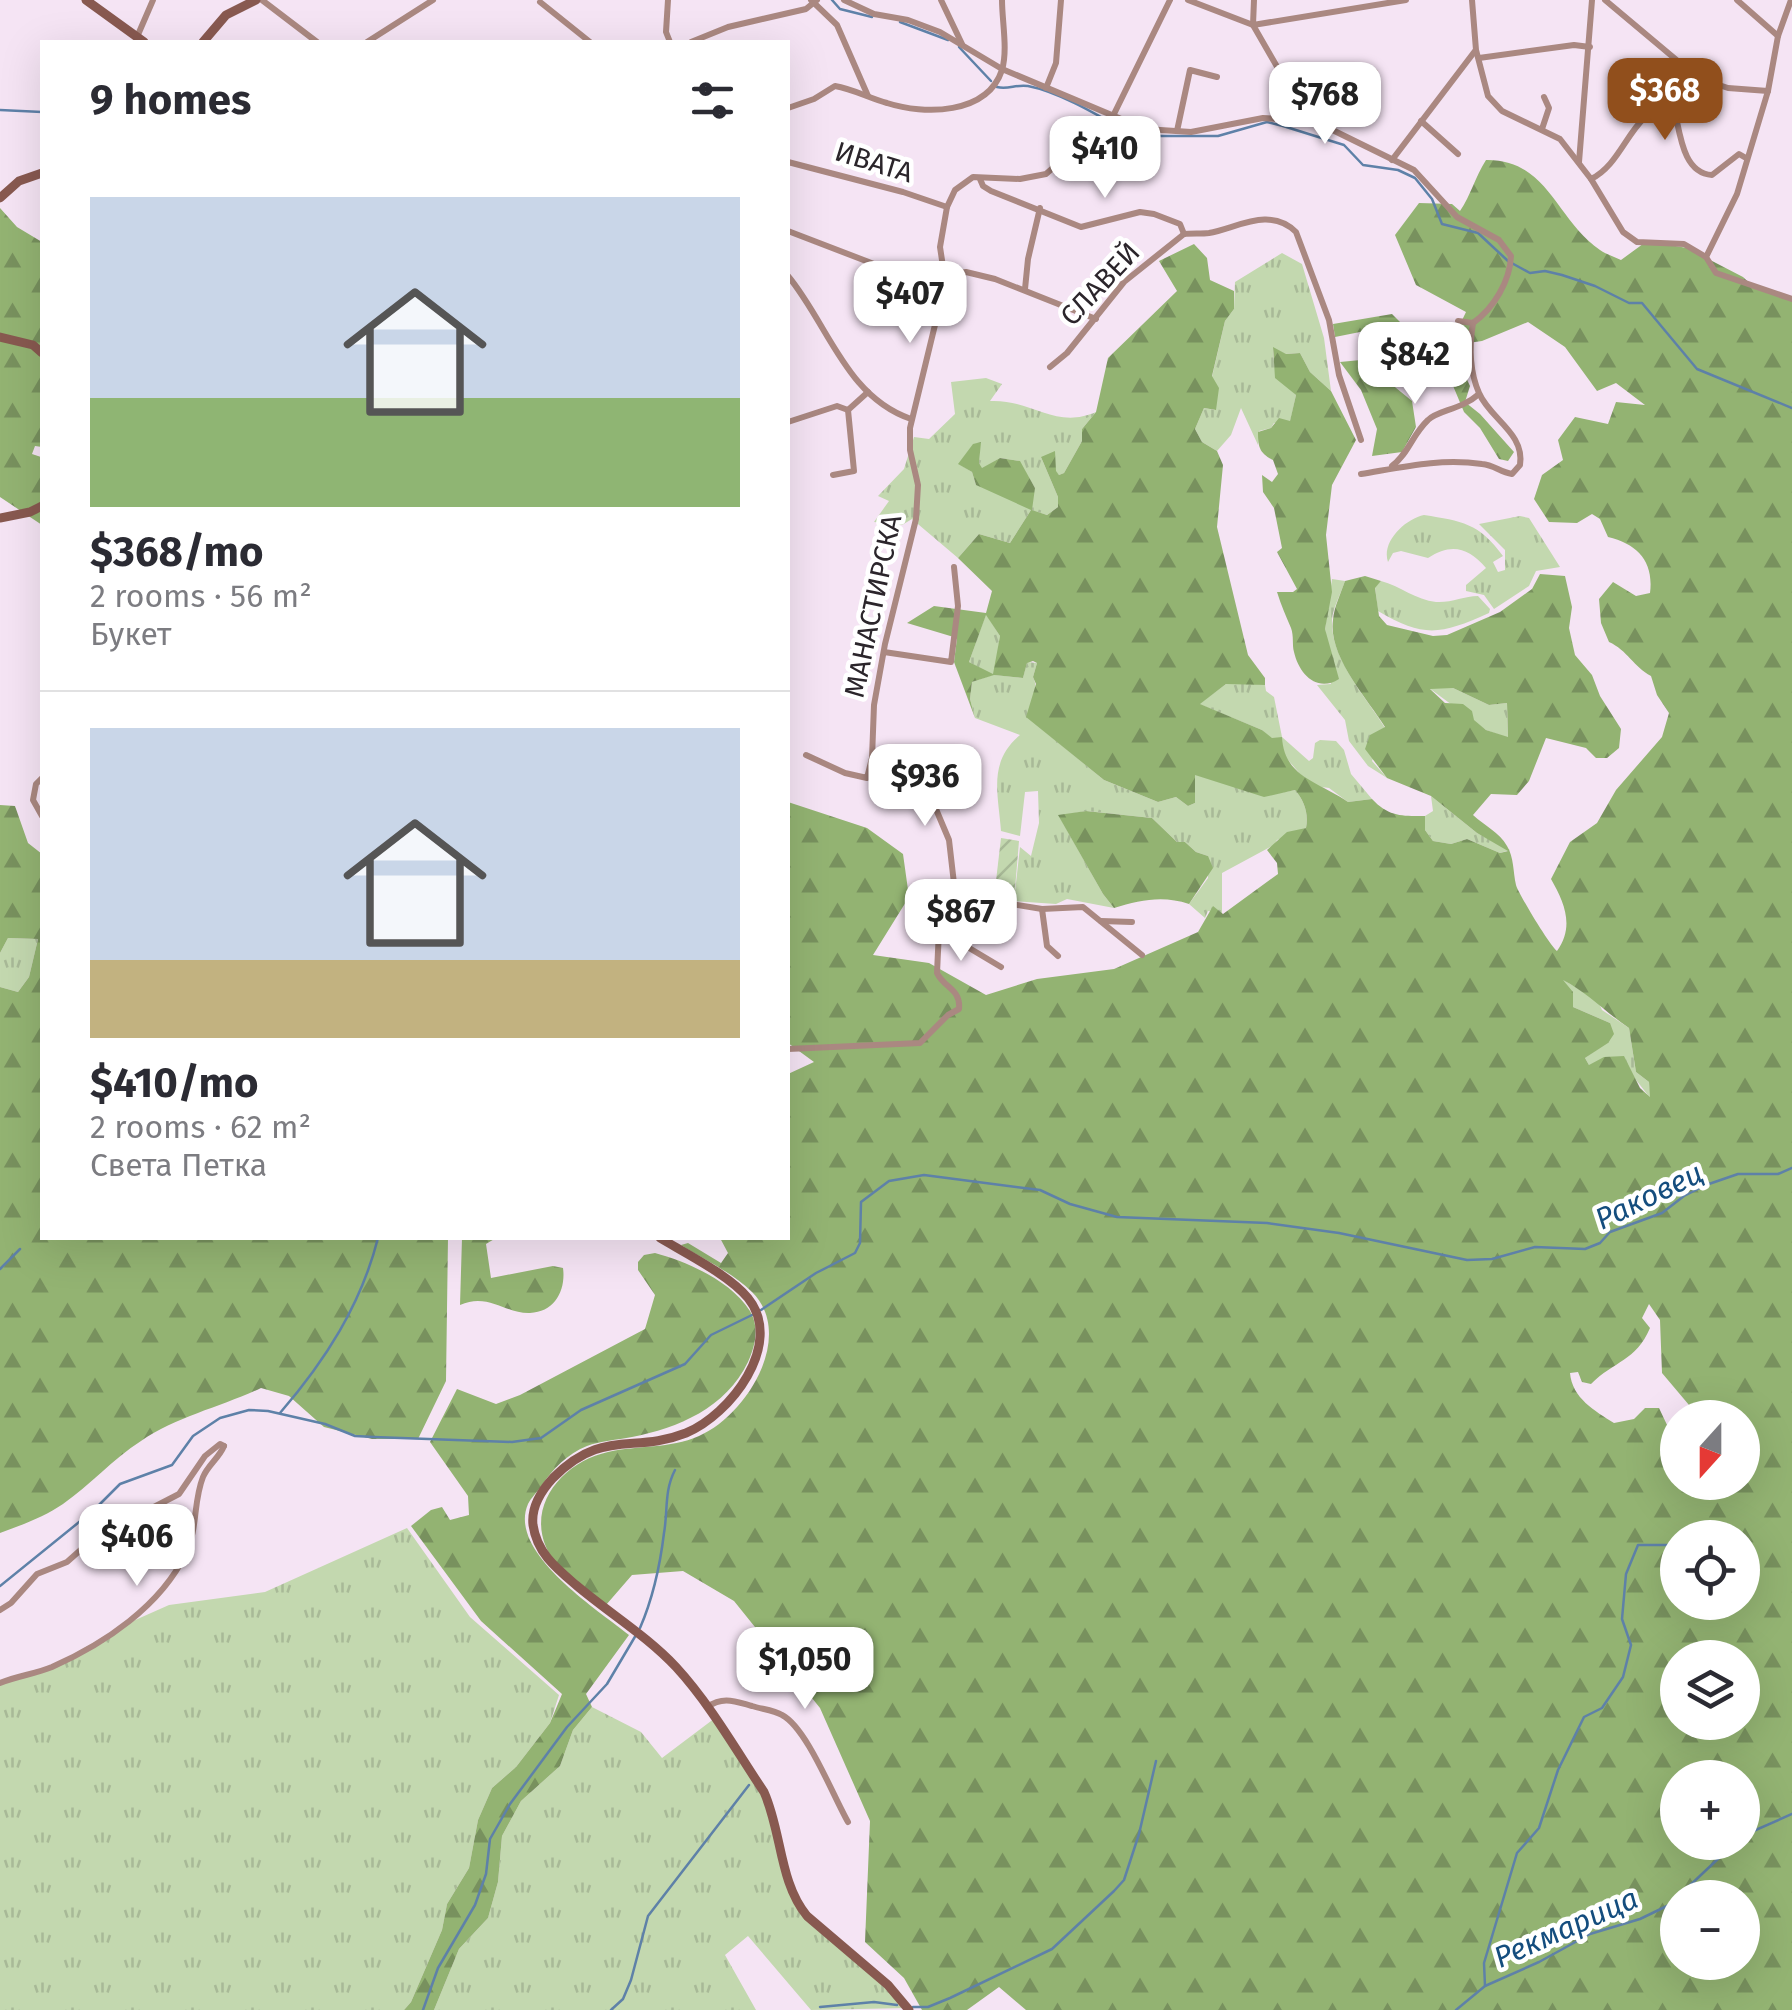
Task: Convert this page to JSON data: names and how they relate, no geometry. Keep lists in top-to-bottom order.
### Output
{
  "streets": {
    "street": ["ИВАТА", "СЛАВЕЙ", "МАНАСТИРСКА"]
  },
  "crossings": [
    ["ИВАТА", "МАНАСТИРСКА"]
  ],
  "water": ["Раковец", "Рекмарица"],
  "north": "bottom",
  "page": {
    "heading": "9 homes",
    "price": [
      "$368",
      "$768",
      "$410",
      "$407",
      "$842",
      "$936",
      "$867",
      "$406",
      "$1,050"
    ],
    "list": [
      {
        "name": "$368/mo",
        "note": "2 rooms · 56 m² · Букет"
      },
      {
        "name": "$410/mo",
        "note": "2 rooms · 62 m² · Света Петка"
      }
    ],
    "map_buttons": ["+", "−"]
  }
}
